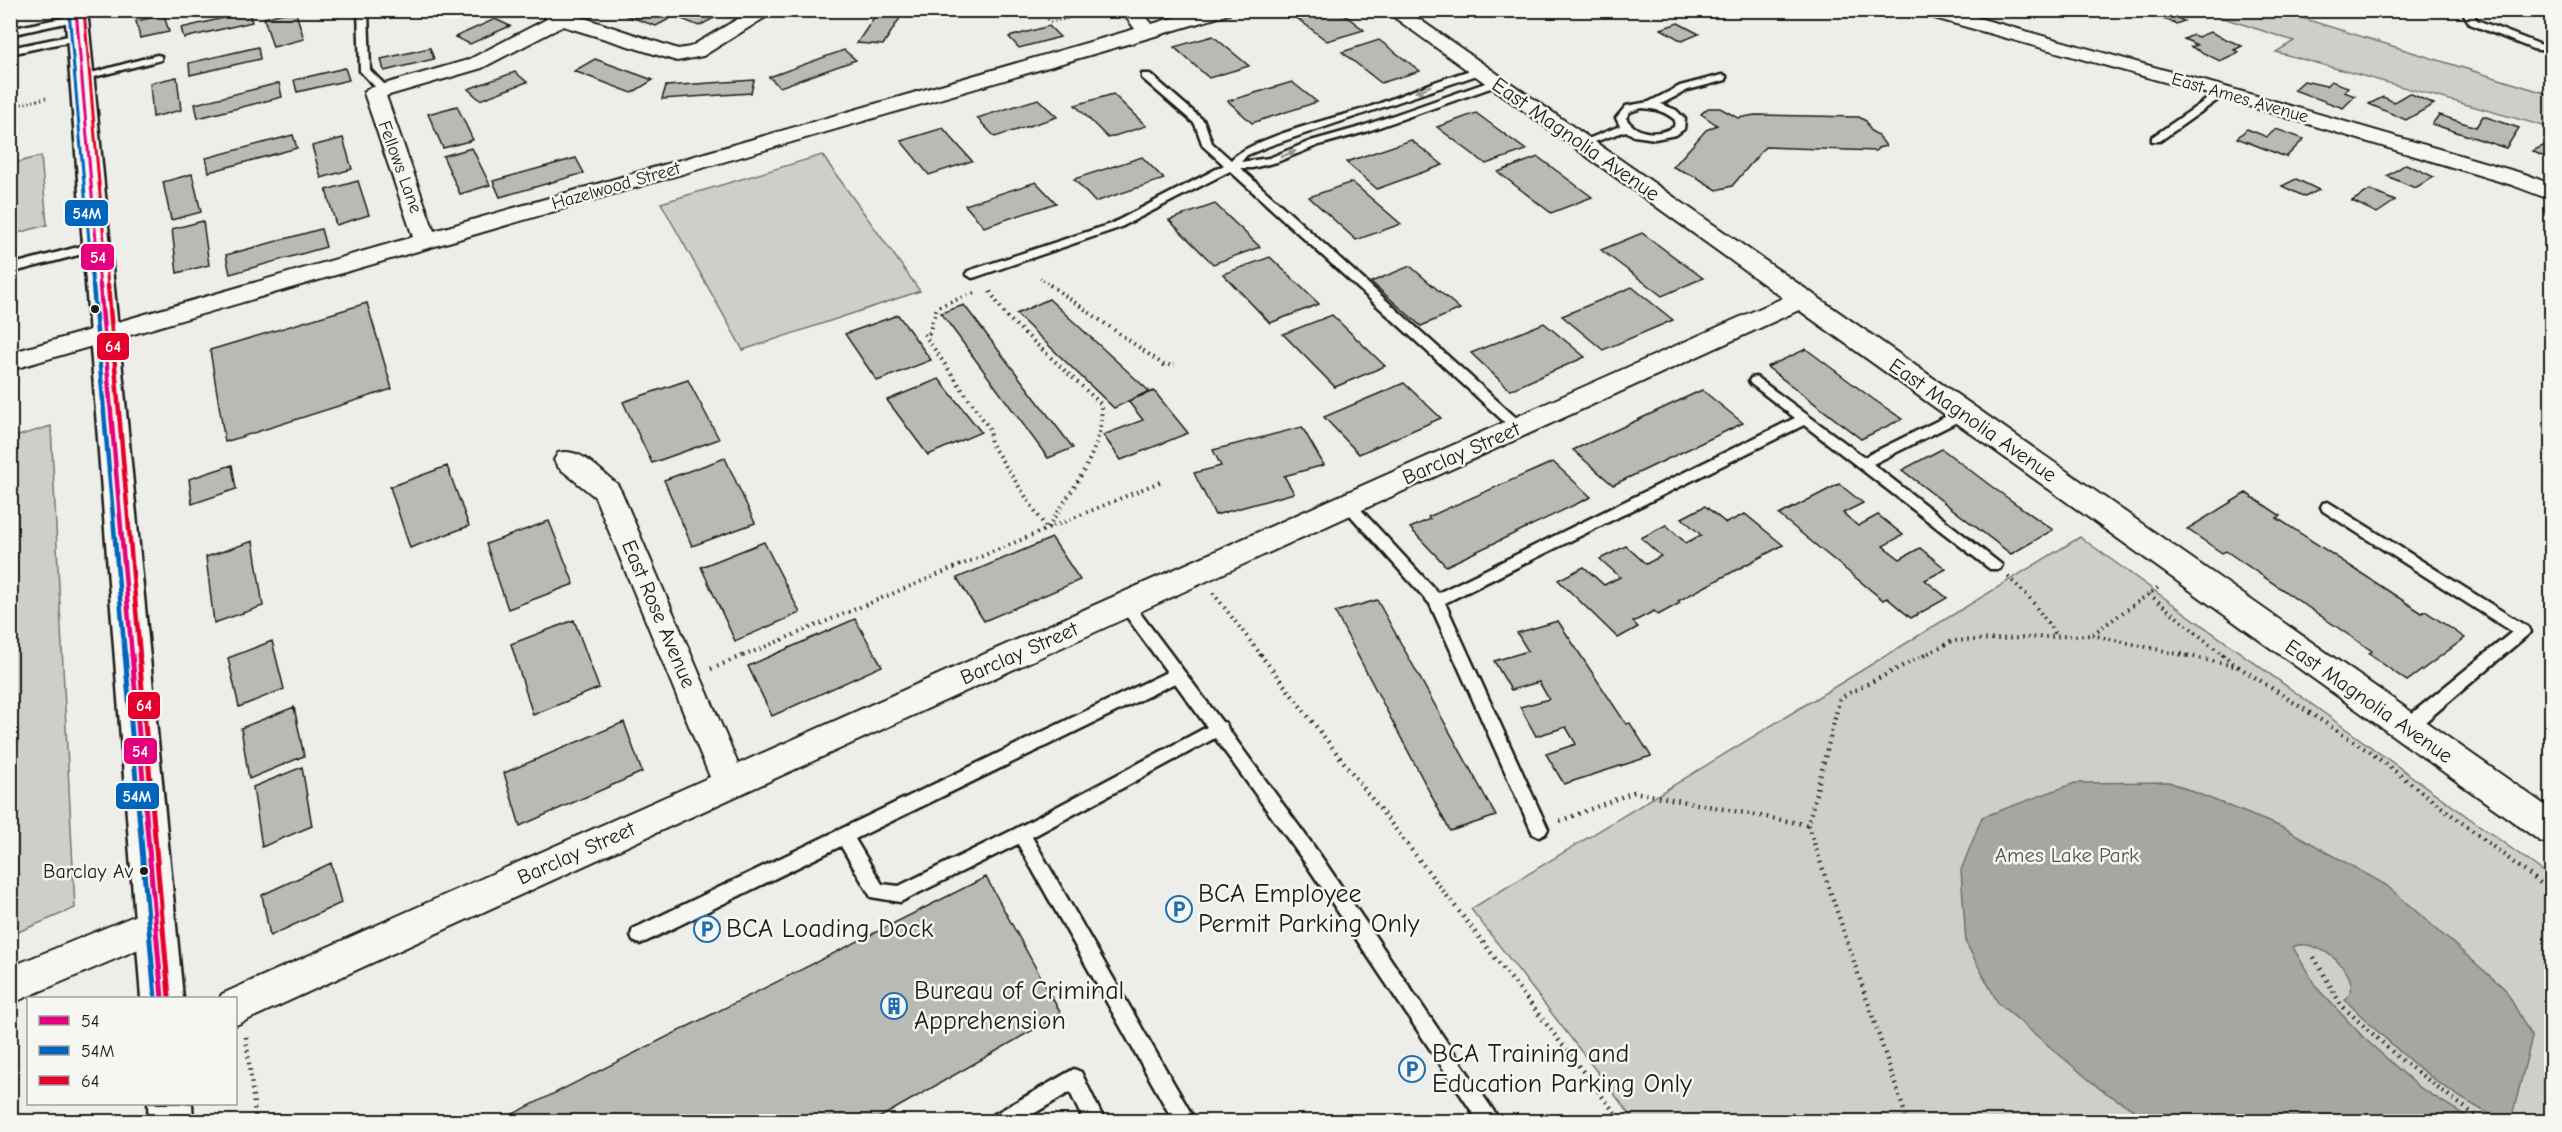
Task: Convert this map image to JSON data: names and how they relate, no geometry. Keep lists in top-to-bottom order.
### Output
{
  "streets": {
    "street": [
      "East Ames Avenue",
      "East Magnolia Avenue",
      "Fellows Lane",
      "Hazelwood Street",
      "Barclay Street",
      "East Rose Avenue"
    ]
  },
  "crossings": [
    ["East Magnolia Avenue", "Barclay Street"],
    ["Fellows Lane", "Hazelwood Street"],
    ["Barclay Street", "East Rose Avenue"]
  ],
  "parks": ["Ames Lake Park"],
  "places": {
    "other": ["Barclay Av"],
    "parking": ["BCA Employee Permit Parking Only", "BCA Loading Dock", "BCA Training and Education Parking Only"],
    "building": ["Bureau of Criminal Apprehension"]
  },
  "lines": ["transit line 54", "transit line 64", "transit line 54M"],
  "legend": ["54", "54M", "64"]
}
